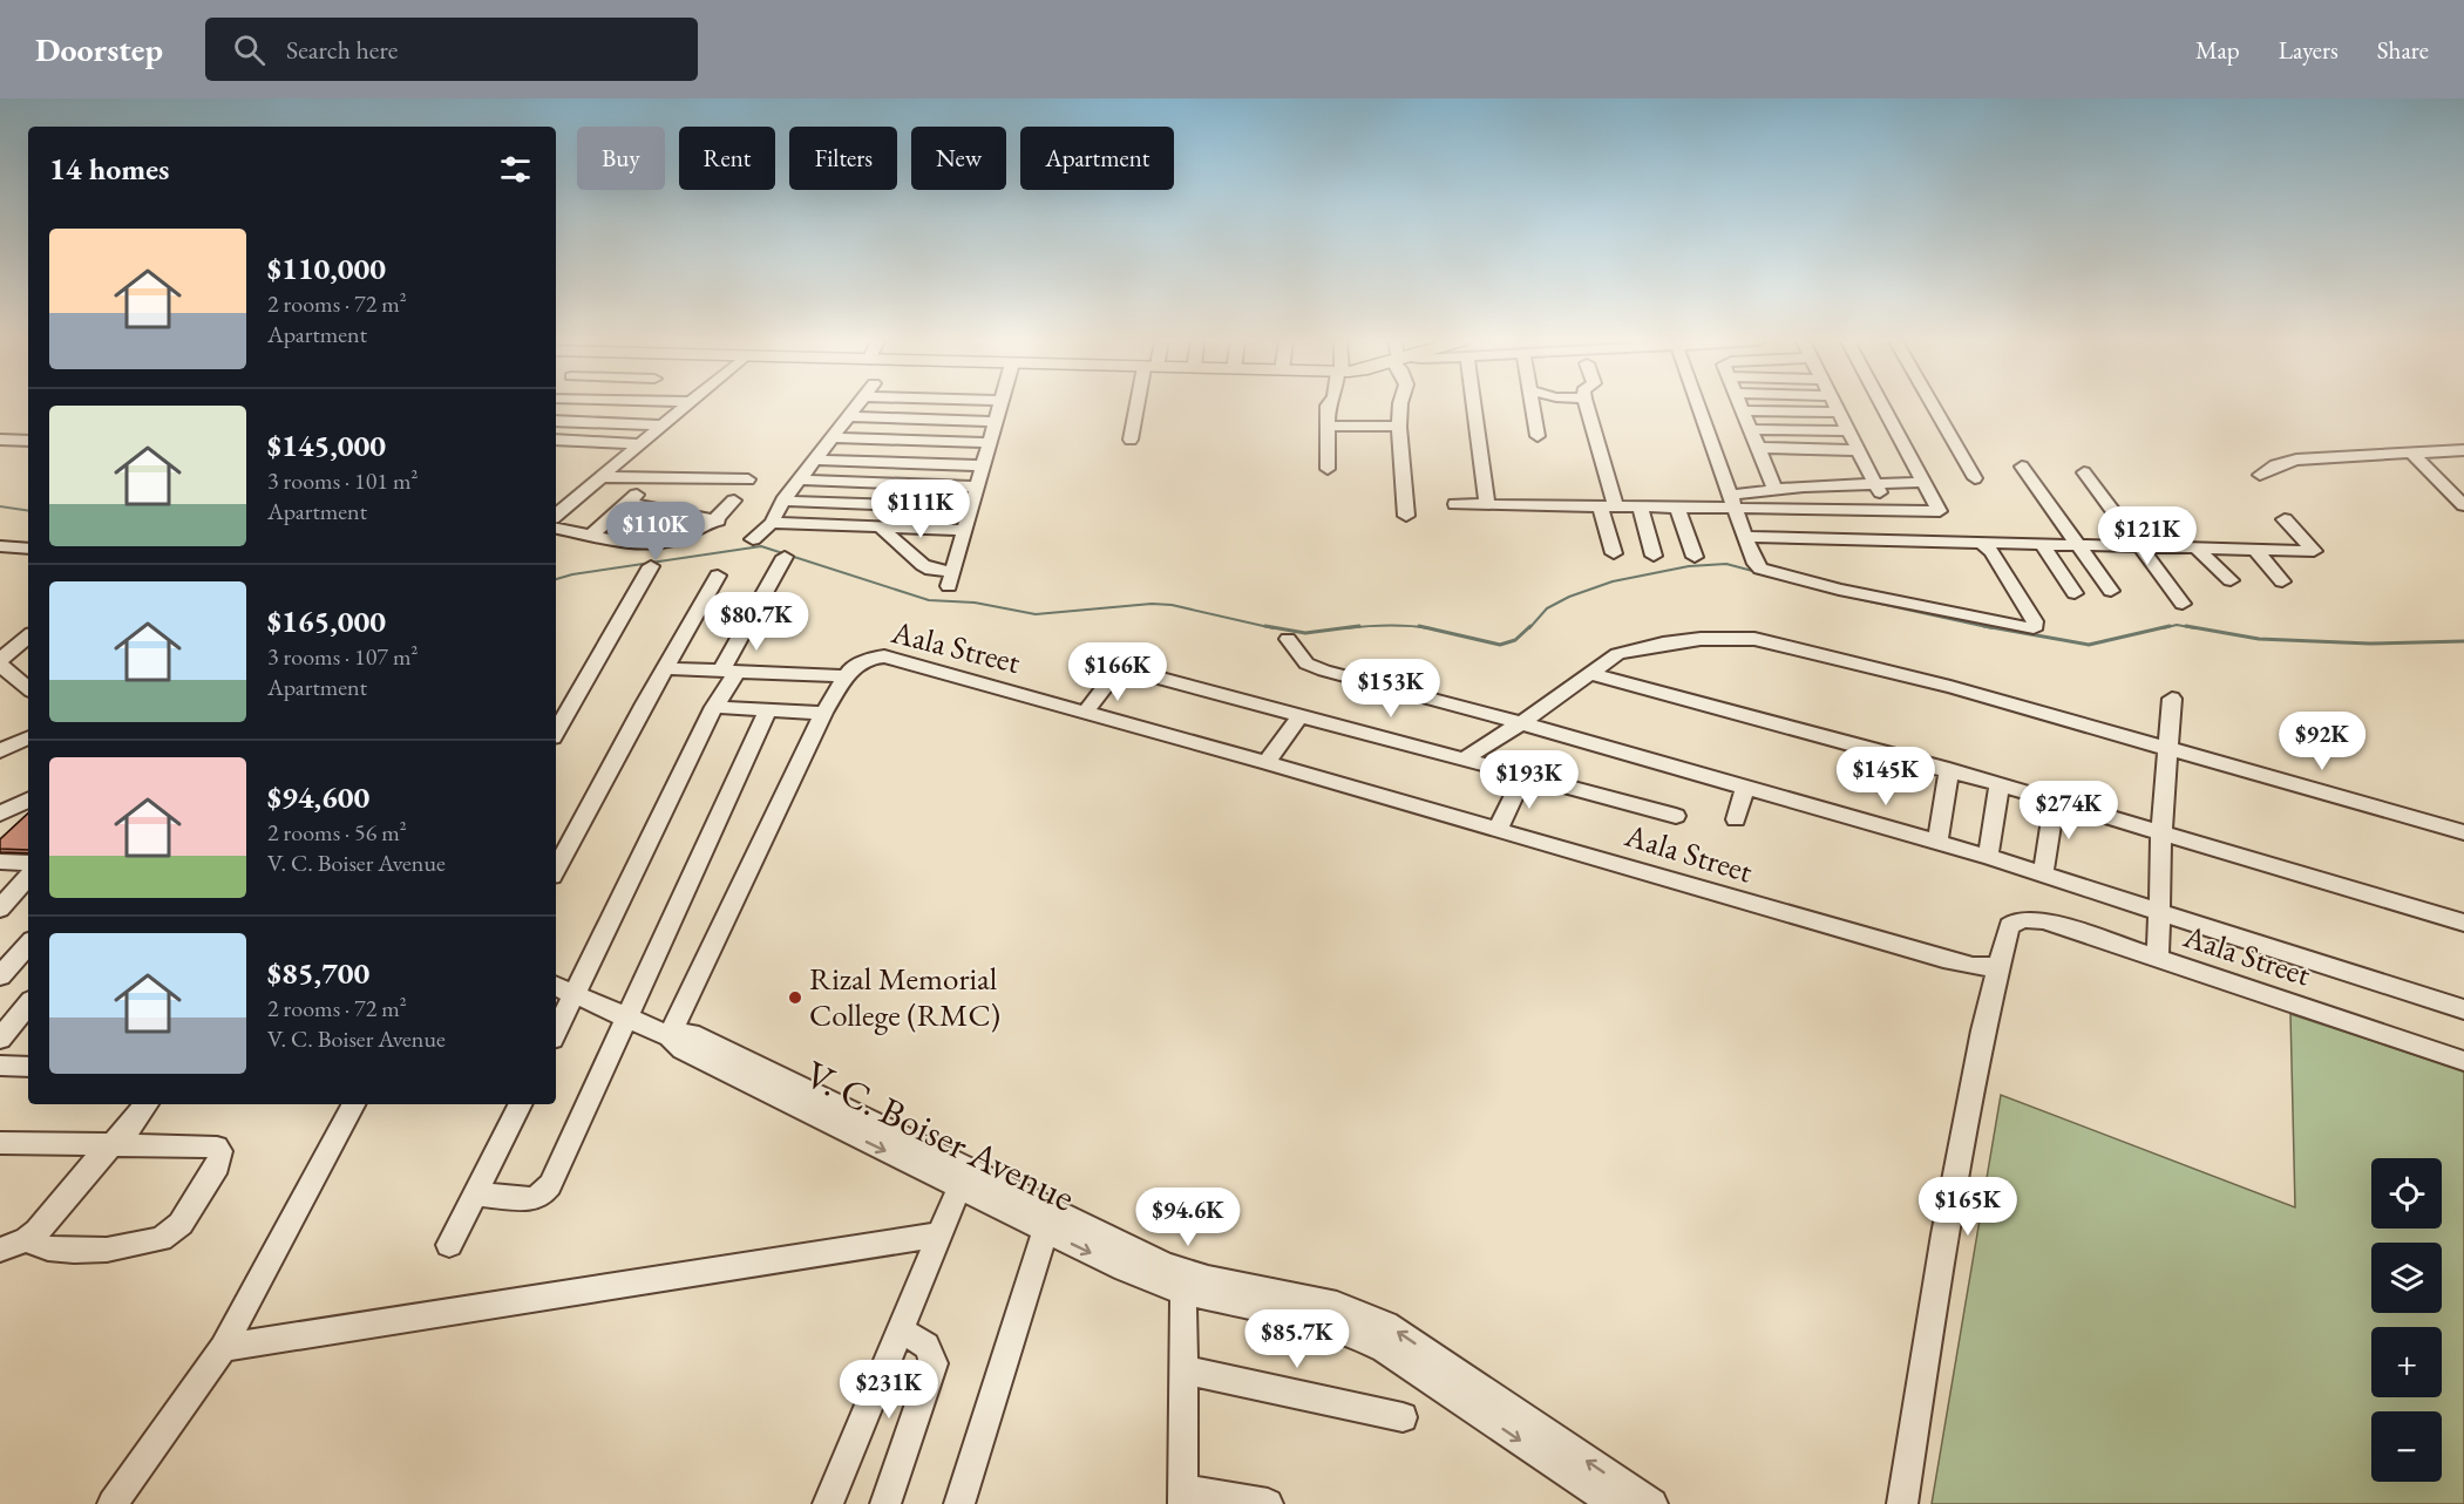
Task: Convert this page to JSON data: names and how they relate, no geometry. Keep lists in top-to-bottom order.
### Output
{
  "streets": {
    "street": ["Aala Street", "V. C. Boiser Avenue"]
  },
  "crossings": [
    ["Aala Street", "V. C. Boiser Avenue"]
  ],
  "places": ["Rizal Memorial College (RMC)"],
  "page": {
    "header": "Doorstep",
    "search": "Search here",
    "nav": ["Map", "Layers", "Share"],
    "chip": [
      "Buy",
      "Rent",
      "Filters",
      "New",
      "Apartment"
    ],
    "heading": "14 homes",
    "list": [
      {
        "name": "$110,000",
        "note": "2 rooms · 72 m² · Apartment"
      },
      {
        "name": "$145,000",
        "note": "3 rooms · 101 m² · Apartment"
      },
      {
        "name": "$165,000",
        "note": "3 rooms · 107 m² · Apartment"
      },
      {
        "name": "$94,600",
        "note": "2 rooms · 56 m² · V. C. Boiser Avenue"
      },
      {
        "name": "$85,700",
        "note": "2 rooms · 72 m² · V. C. Boiser Avenue"
      }
    ],
    "price": [
      "$111K",
      "$110K",
      "$121K",
      "$80.7K",
      "$166K",
      "$153K",
      "$92K",
      "$145K",
      "$193K",
      "$274K",
      "$165K",
      "$94.6K",
      "$85.7K",
      "$231K"
    ],
    "map_buttons": ["+", "−"]
  }
}
